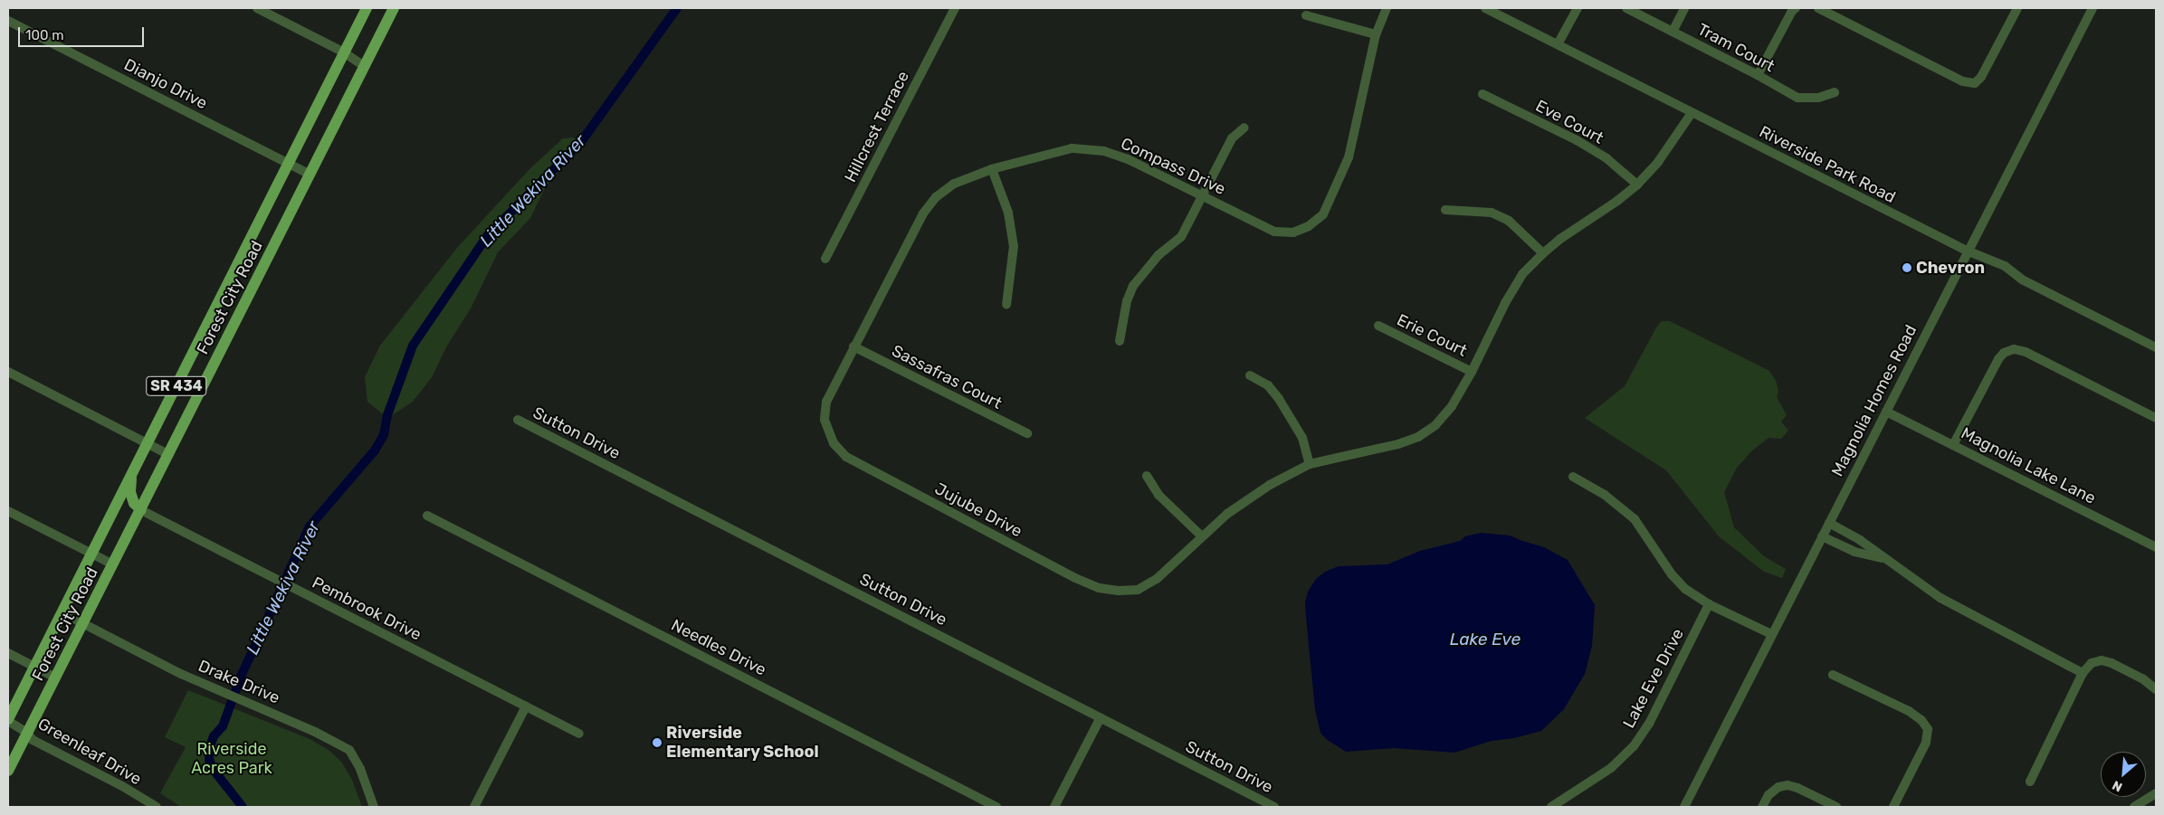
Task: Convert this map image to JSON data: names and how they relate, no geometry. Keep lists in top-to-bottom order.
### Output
{
  "streets": {
    "main road": ["Forest City Road", "SR 434"],
    "street": [
      "Tram Court",
      "Dianjo Drive",
      "Eve Court",
      "Hillcrest Terrace",
      "Riverside Park Road",
      "Compass Drive",
      "Erie Court",
      "Sassafras Court",
      "Magnolia Homes Road",
      "Sutton Drive",
      "Magnolia Lake Lane",
      "Jujube Drive",
      "Pembrook Drive",
      "Needles Drive",
      "Lake Eve Drive",
      "Drake Drive",
      "Greenleaf Drive"
    ]
  },
  "crossings": [
    ["Dianjo Drive", "Forest City Road"],
    ["Eve Court", "Jujube Drive"],
    ["Riverside Park Road", "Magnolia Homes Road"],
    ["Riverside Park Road", "Jujube Drive"],
    ["Compass Drive", "Sassafras Court"],
    ["Compass Drive", "Jujube Drive"],
    ["Forest City Road", "Pembrook Drive"],
    ["Forest City Road", "Drake Drive"],
    ["Forest City Road", "Greenleaf Drive"],
    ["Erie Court", "Jujube Drive"],
    ["Sassafras Court", "Jujube Drive"],
    ["Magnolia Homes Road", "Magnolia Lake Lane"]
  ],
  "water": ["Little Wekiva River", "Lake Eve"],
  "parks": ["Riverside Acres Park"],
  "places": ["Chevron", "Riverside Elementary School"],
  "scale_bar": "100 m",
  "north": "bottom left"
}
